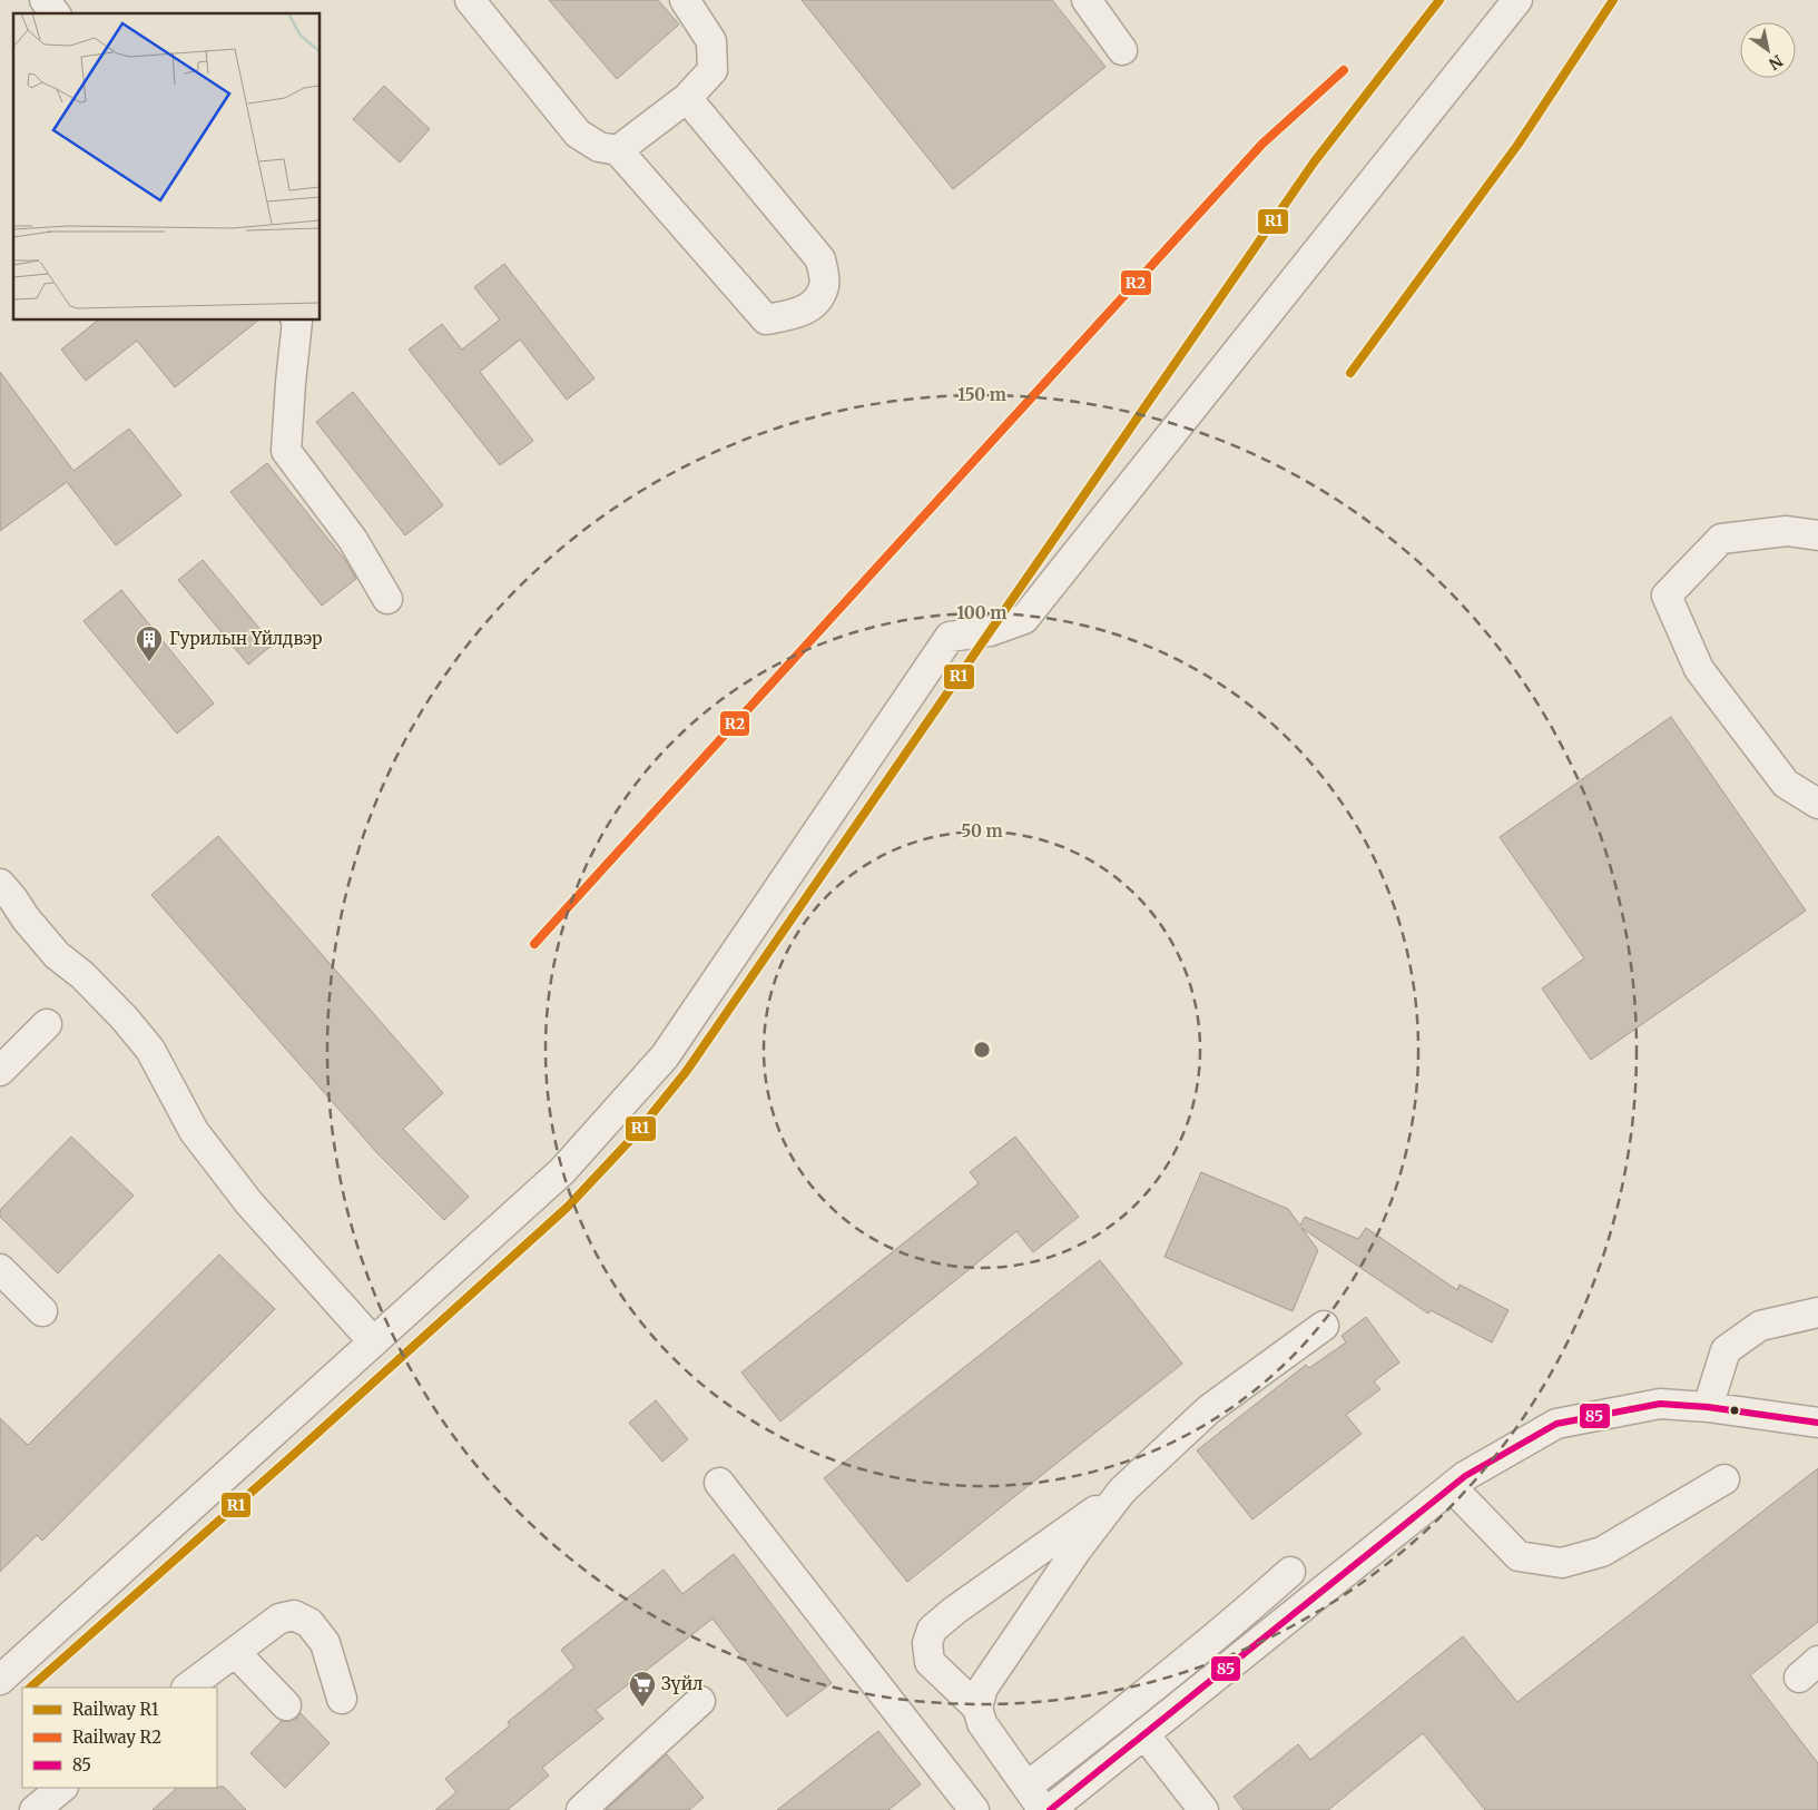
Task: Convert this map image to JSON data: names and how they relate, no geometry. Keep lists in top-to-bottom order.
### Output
{
  "places": {
    "building": ["Гурилын Үйлдвэр"],
    "supermarket": ["Зүйл"]
  },
  "lines": ["rail line R1", "rail line R2", "transit line 85"],
  "legend": ["Railway R1", "Railway R2", "85"],
  "north": "bottom right",
  "rings": ["150 m", "100 m", "50 m"]
}
